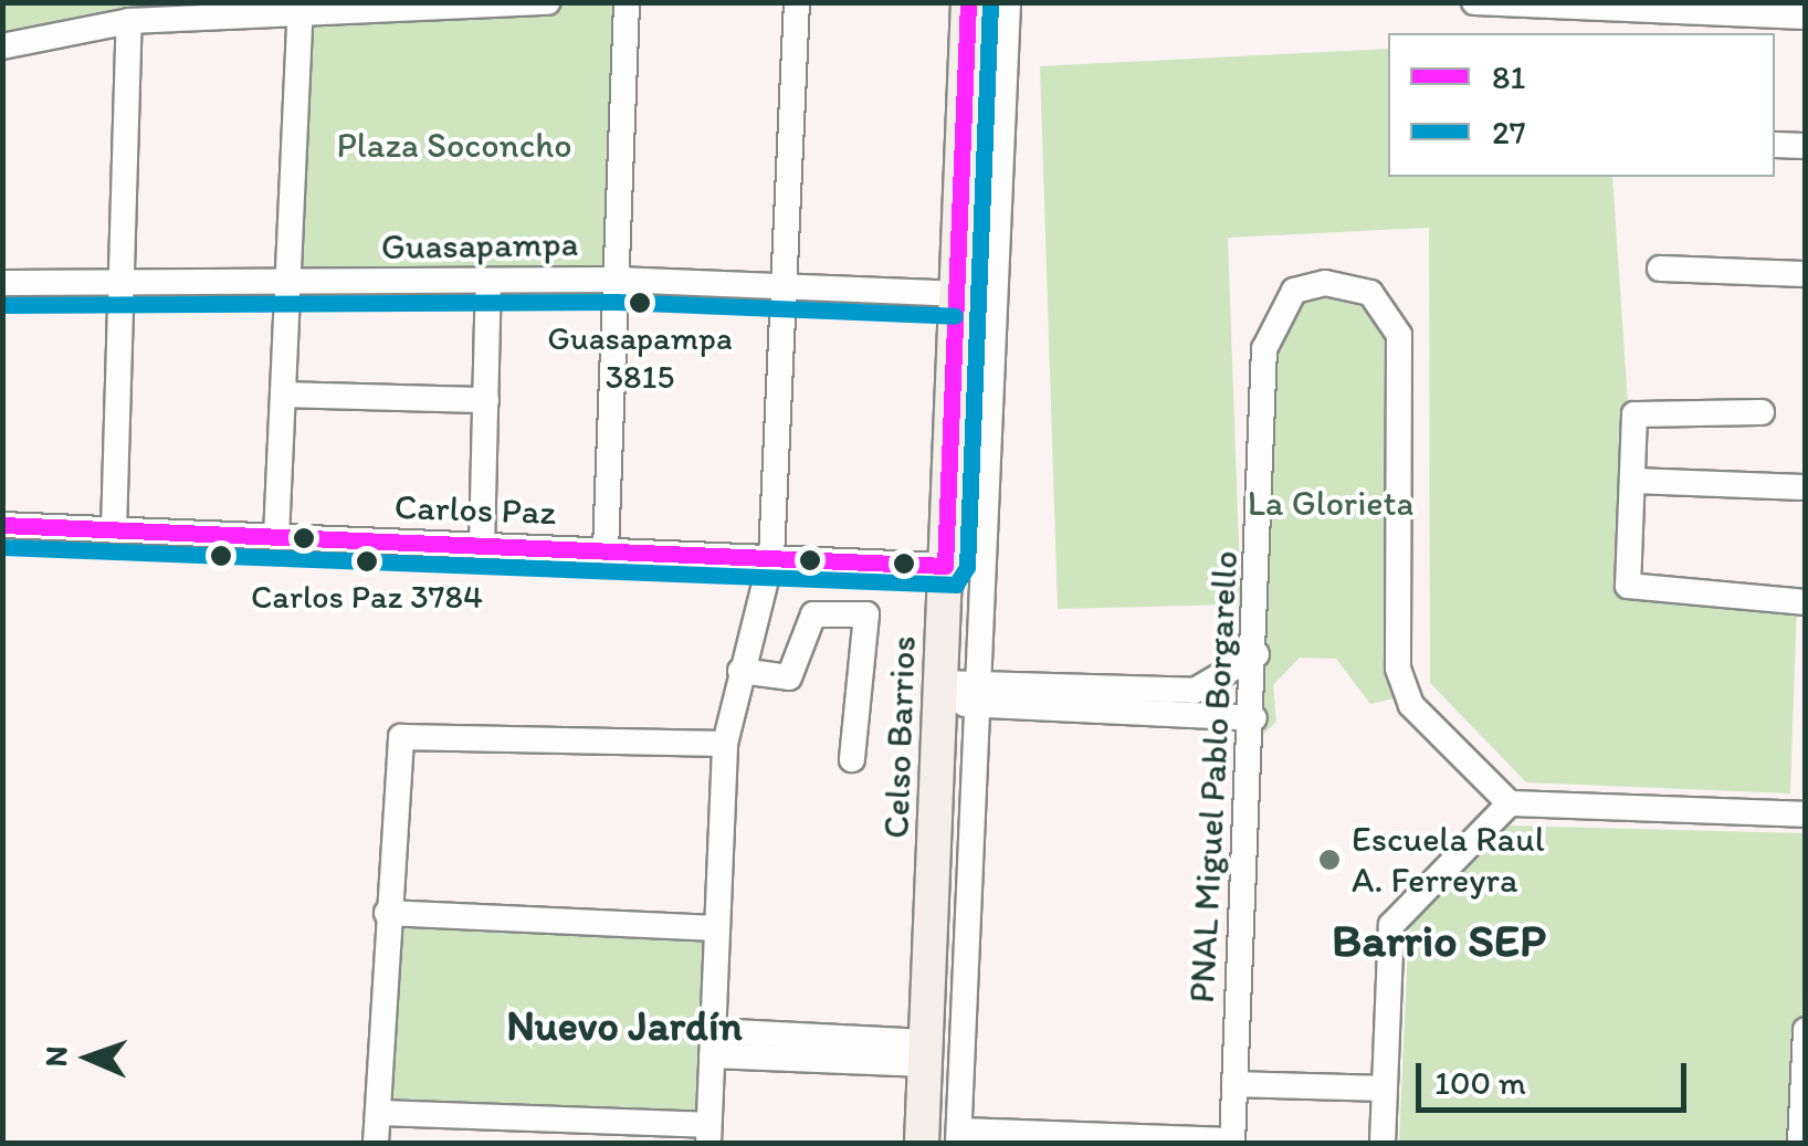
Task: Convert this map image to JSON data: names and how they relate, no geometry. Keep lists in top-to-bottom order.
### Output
{
  "streets": {
    "main road": ["Celso Barrios"],
    "street": ["Guasapampa", "Carlos Paz", "PNAL Miguel Pablo Borgarello"]
  },
  "crossings": [
    ["Guasapampa", "Celso Barrios"],
    ["Carlos Paz", "Celso Barrios"]
  ],
  "districts": ["Barrio SEP", "Nuevo Jardín"],
  "parks": ["Plaza Soconcho", "La Glorieta"],
  "places": ["Guasapampa 3815", "Carlos Paz 3784", "Escuela Raul A. Ferreyra"],
  "lines": ["transit line 81", "transit line 27"],
  "legend": ["81", "27"],
  "scale_bar": "100 m",
  "north": "left"
}
